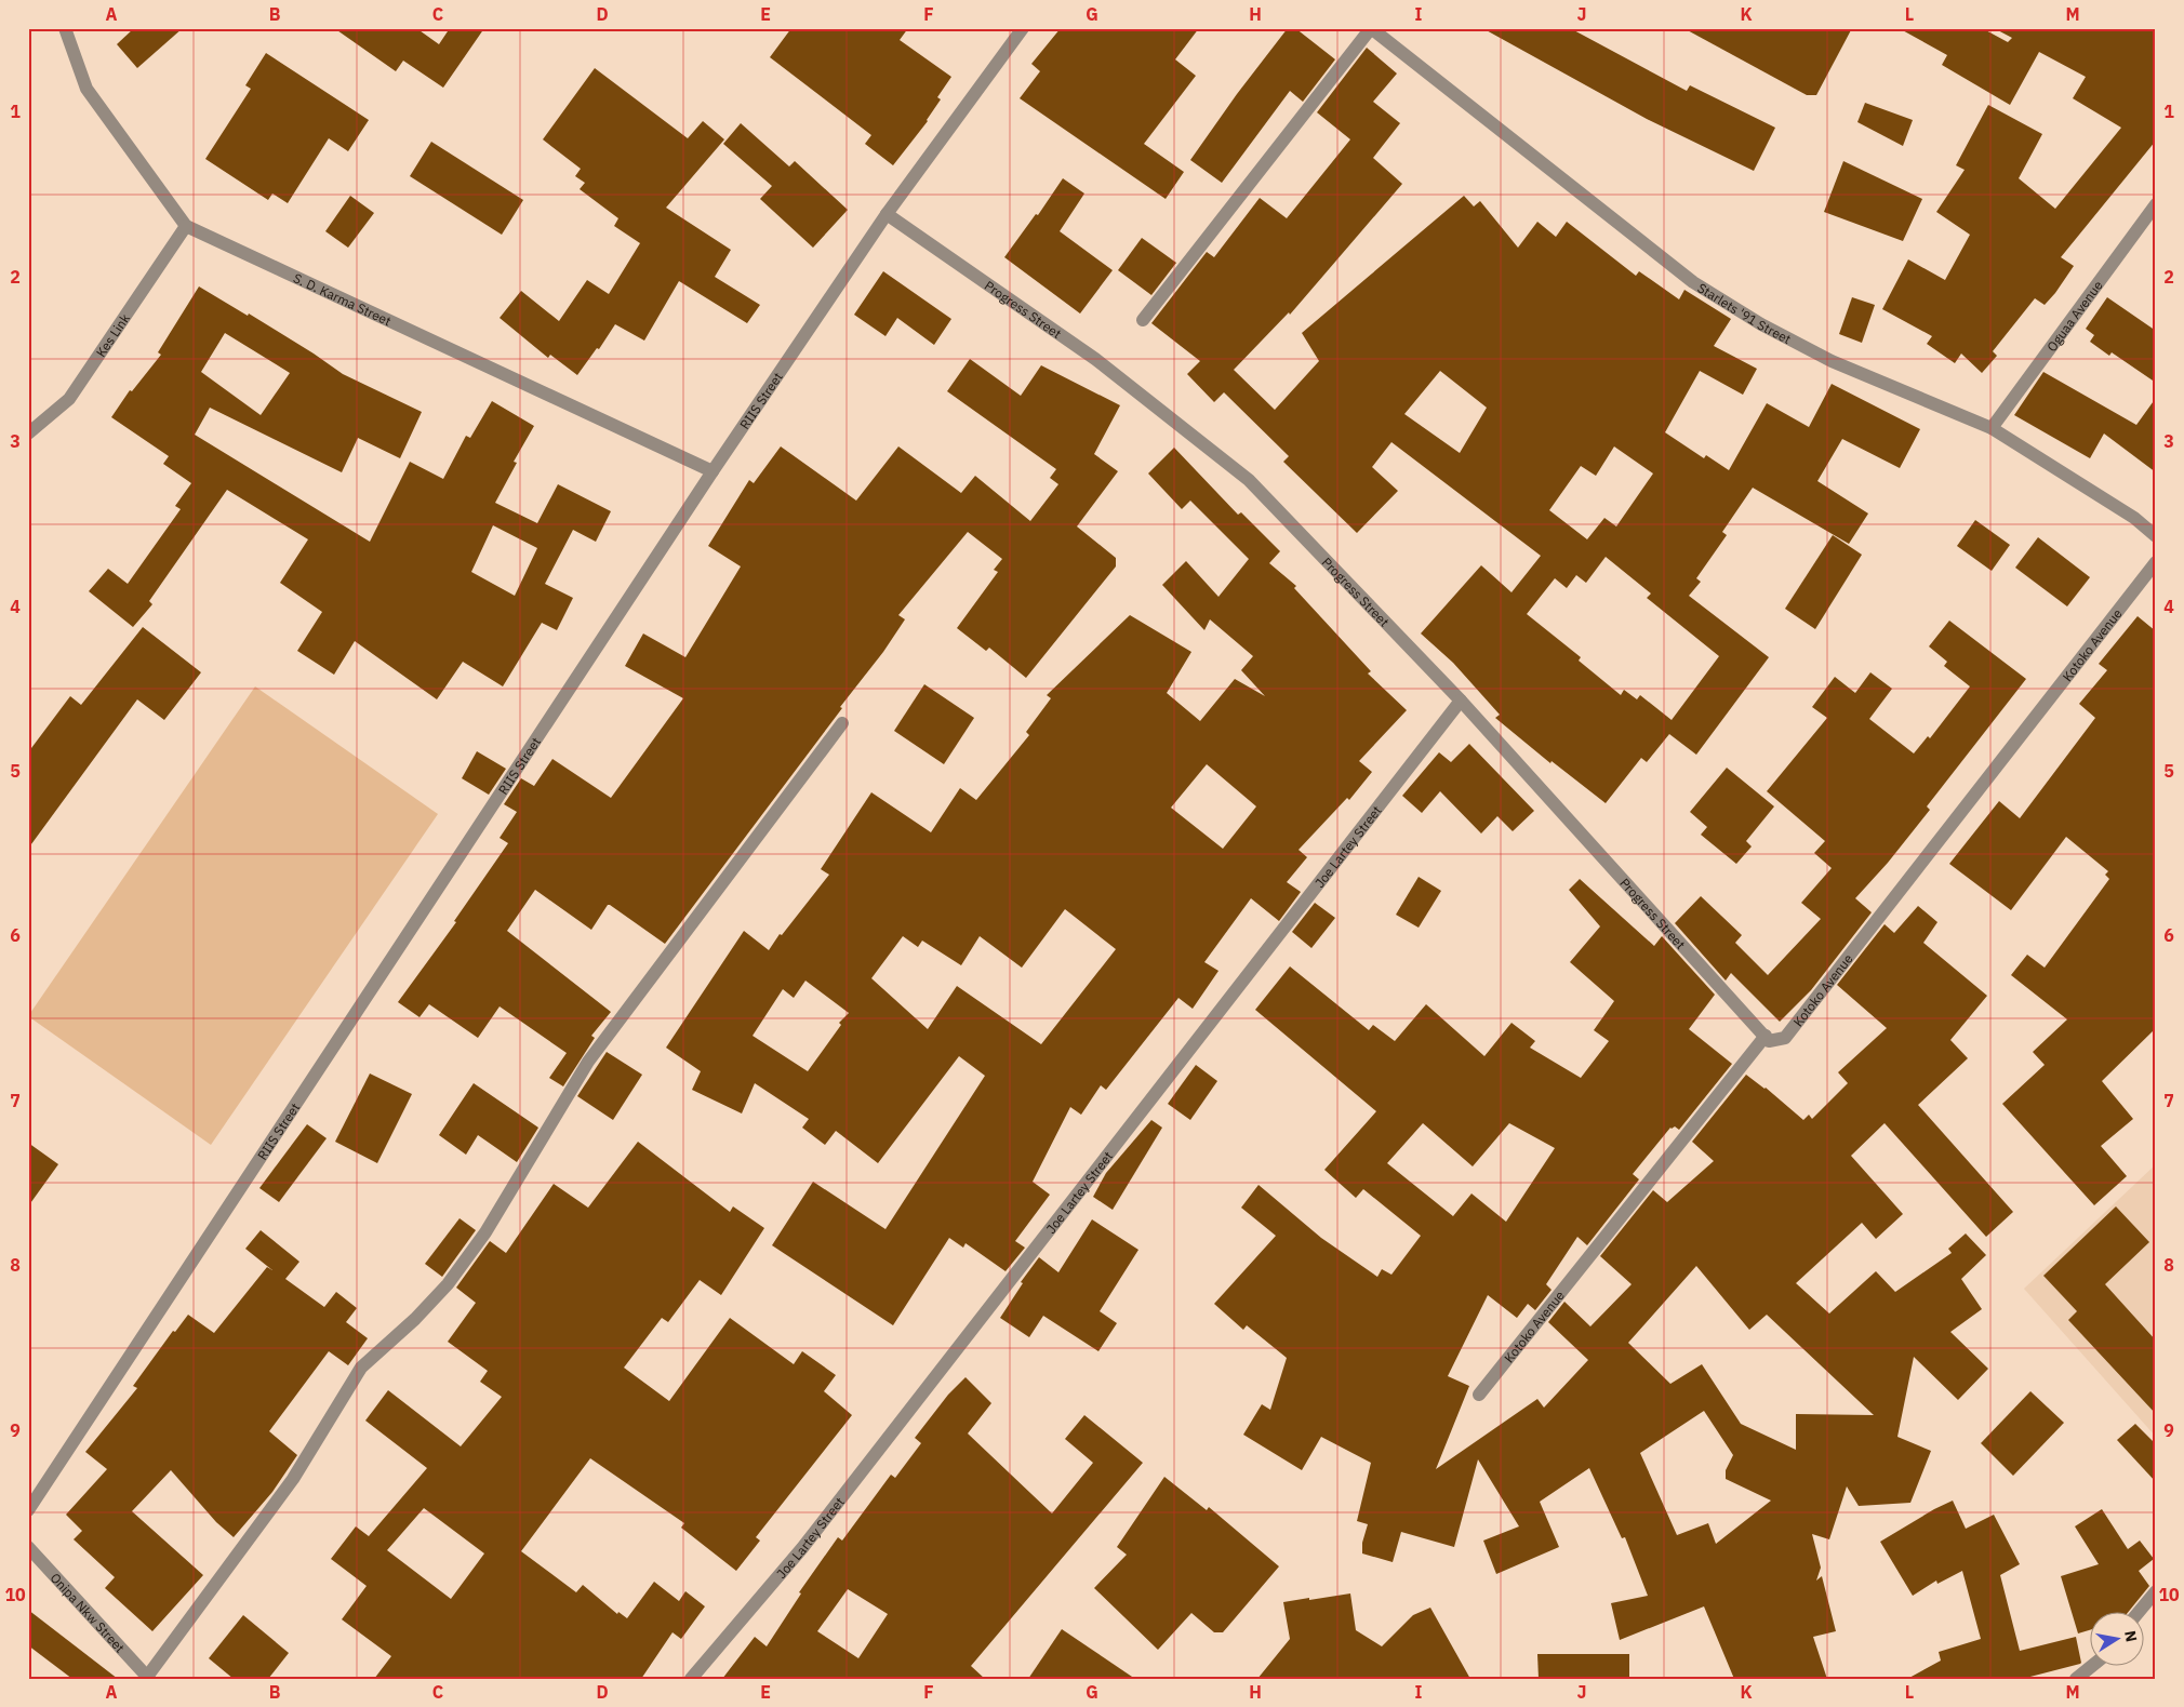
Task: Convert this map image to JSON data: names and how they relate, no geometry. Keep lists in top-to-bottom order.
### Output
{
  "streets": {
    "street": [
      "S. D. Karma Street",
      "Progress Street",
      "Starlets '91 Street",
      "Oguaa Avenue",
      "Kes Link",
      "RIIS Street",
      "Kotoko Avenue",
      "Joe Lartey Street",
      "Onipa Nkw Street"
    ]
  },
  "crossings": [
    ["S. D. Karma Street", "Kes Link"],
    ["S. D. Karma Street", "RIIS Street"],
    ["Progress Street", "RIIS Street"],
    ["Progress Street", "Kotoko Avenue"],
    ["Progress Street", "Joe Lartey Street"],
    ["Starlets '91 Street", "Oguaa Avenue"]
  ],
  "north": "right",
  "grid": {
    "columns": [
      "A",
      "B",
      "C",
      "D",
      "E",
      "F",
      "G",
      "H",
      "I",
      "J",
      "K",
      "L",
      "M"
    ],
    "rows": [
      "1",
      "2",
      "3",
      "4",
      "5",
      "6",
      "7",
      "8",
      "9",
      "10"
    ]
  }
}
